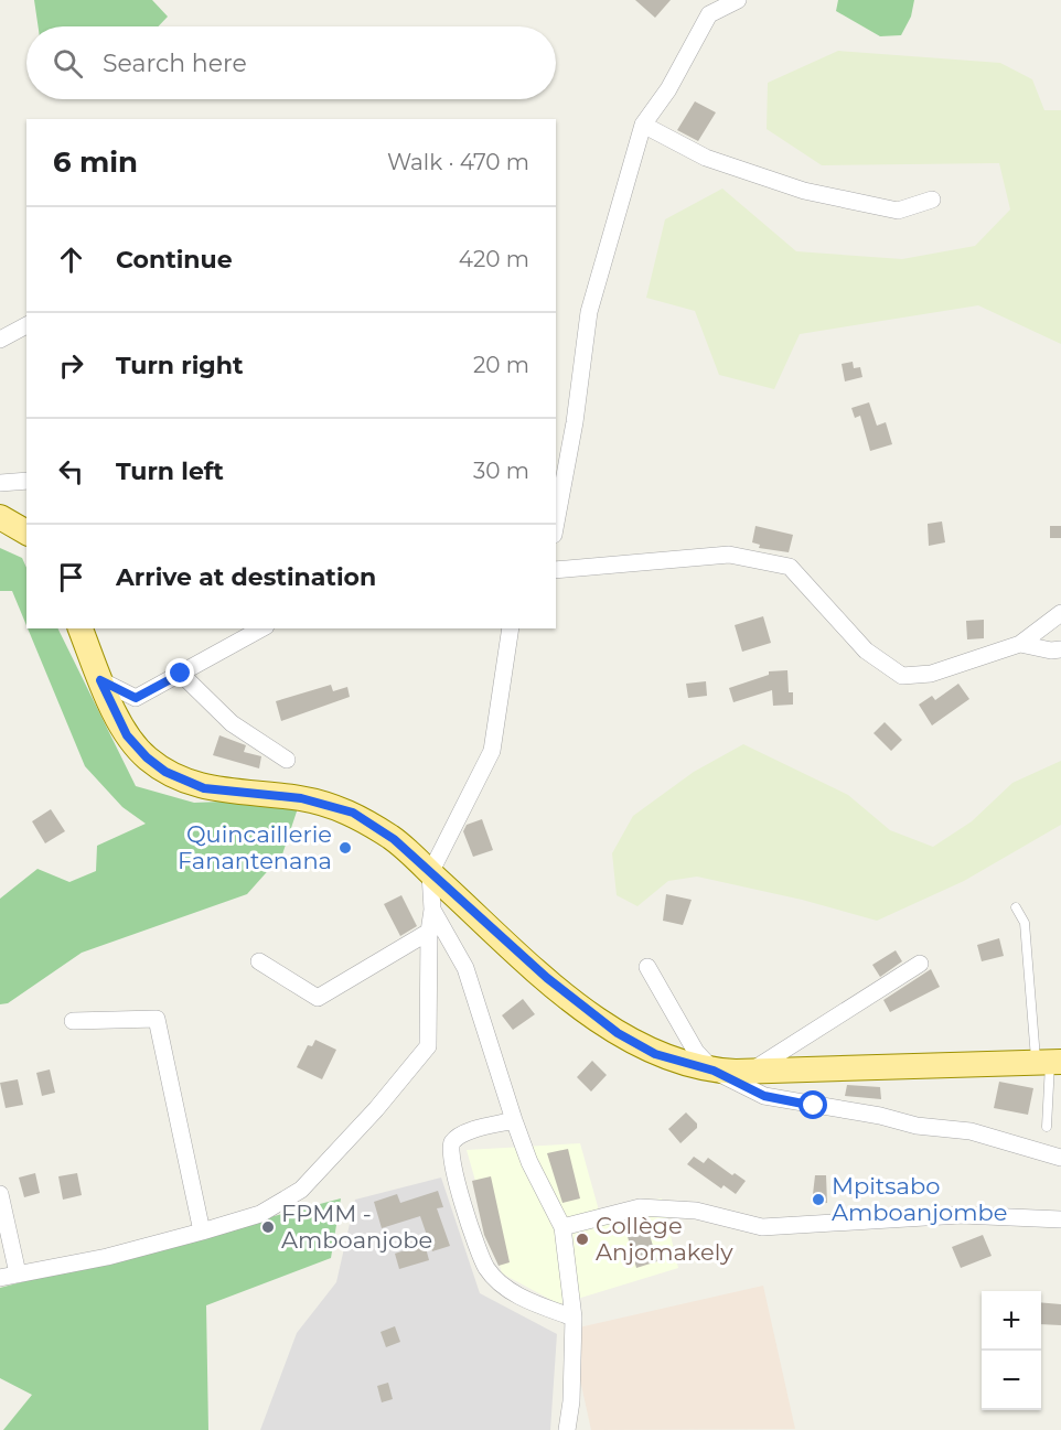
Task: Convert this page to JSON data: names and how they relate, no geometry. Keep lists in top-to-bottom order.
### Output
{
  "places": [
    "Quincaillerie Fanantenana",
    "Mpitsabo Amboanjombe",
    "FPMM - Amboanjobe",
    "Collège Anjomakely"
  ],
  "page": {
    "search": "Search here",
    "heading": ["6 min", "Walk · 470 m"],
    "list": [
      ["Continue", "420 m"],
      ["Turn right", "20 m"],
      ["Turn left", "30 m"],
      "Arrive at destination"
    ],
    "map_buttons": ["+", "−"]
  }
}
